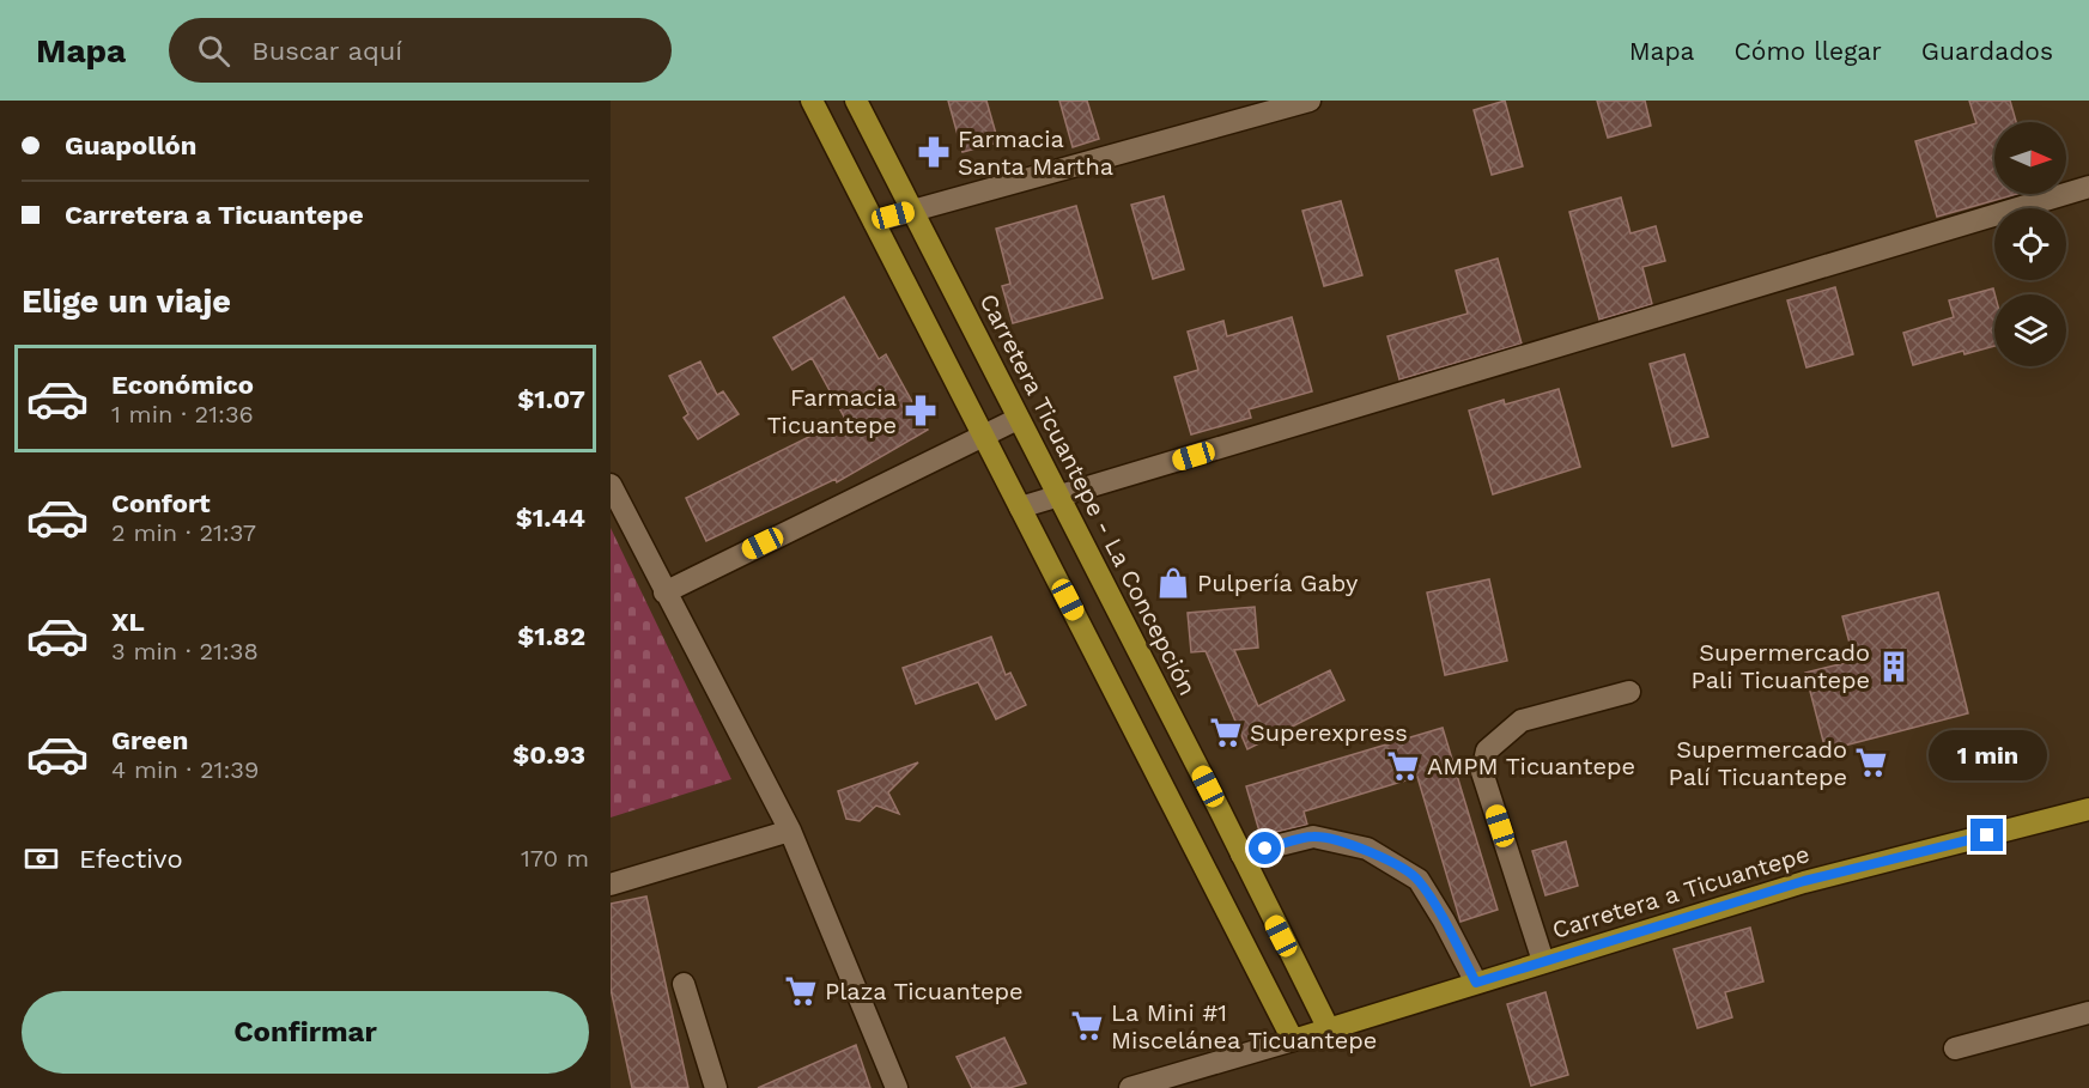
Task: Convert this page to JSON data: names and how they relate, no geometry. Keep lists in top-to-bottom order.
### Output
{
  "streets": {
    "main road": ["Carretera Ticuantepe - La Concepción", "Carretera a Ticuantepe"]
  },
  "crossings": [
    ["Carretera Ticuantepe - La Concepción", "Carretera a Ticuantepe"]
  ],
  "places": {
    "pharmacy": ["Farmacia Santa Martha", "Farmacia Ticuantepe"],
    "shop": ["Pulpería Gaby"],
    "building": ["Supermercado Pali Ticuantepe"],
    "supermarket": [
      "Superexpress",
      "Supermercado Palí Ticuantepe",
      "AMPM Ticuantepe",
      "Plaza Ticuantepe",
      "La Mini #1 Miscelánea Ticuantepe"
    ]
  },
  "north": "right",
  "page": {
    "header": "Mapa",
    "search": "Buscar aquí",
    "nav": ["Mapa", "Cómo llegar", "Guardados"],
    "banner": ["Guapollón", "Carretera a Ticuantepe"],
    "heading": "Elige un viaje",
    "list": [
      {
        "name": "Económico",
        "note": "1 min · 21:36",
        "value": "$1.07"
      },
      {
        "name": "Confort",
        "note": "2 min · 21:37",
        "value": "$1.44"
      },
      {
        "name": "XL",
        "note": "3 min · 21:38",
        "value": "$1.82"
      },
      {
        "name": "Green",
        "note": "4 min · 21:39",
        "value": "$0.93"
      }
    ],
    "bubble": "1 min",
    "pay": ["Efectivo", "170 m"],
    "buttons": "Confirmar"
  }
}
